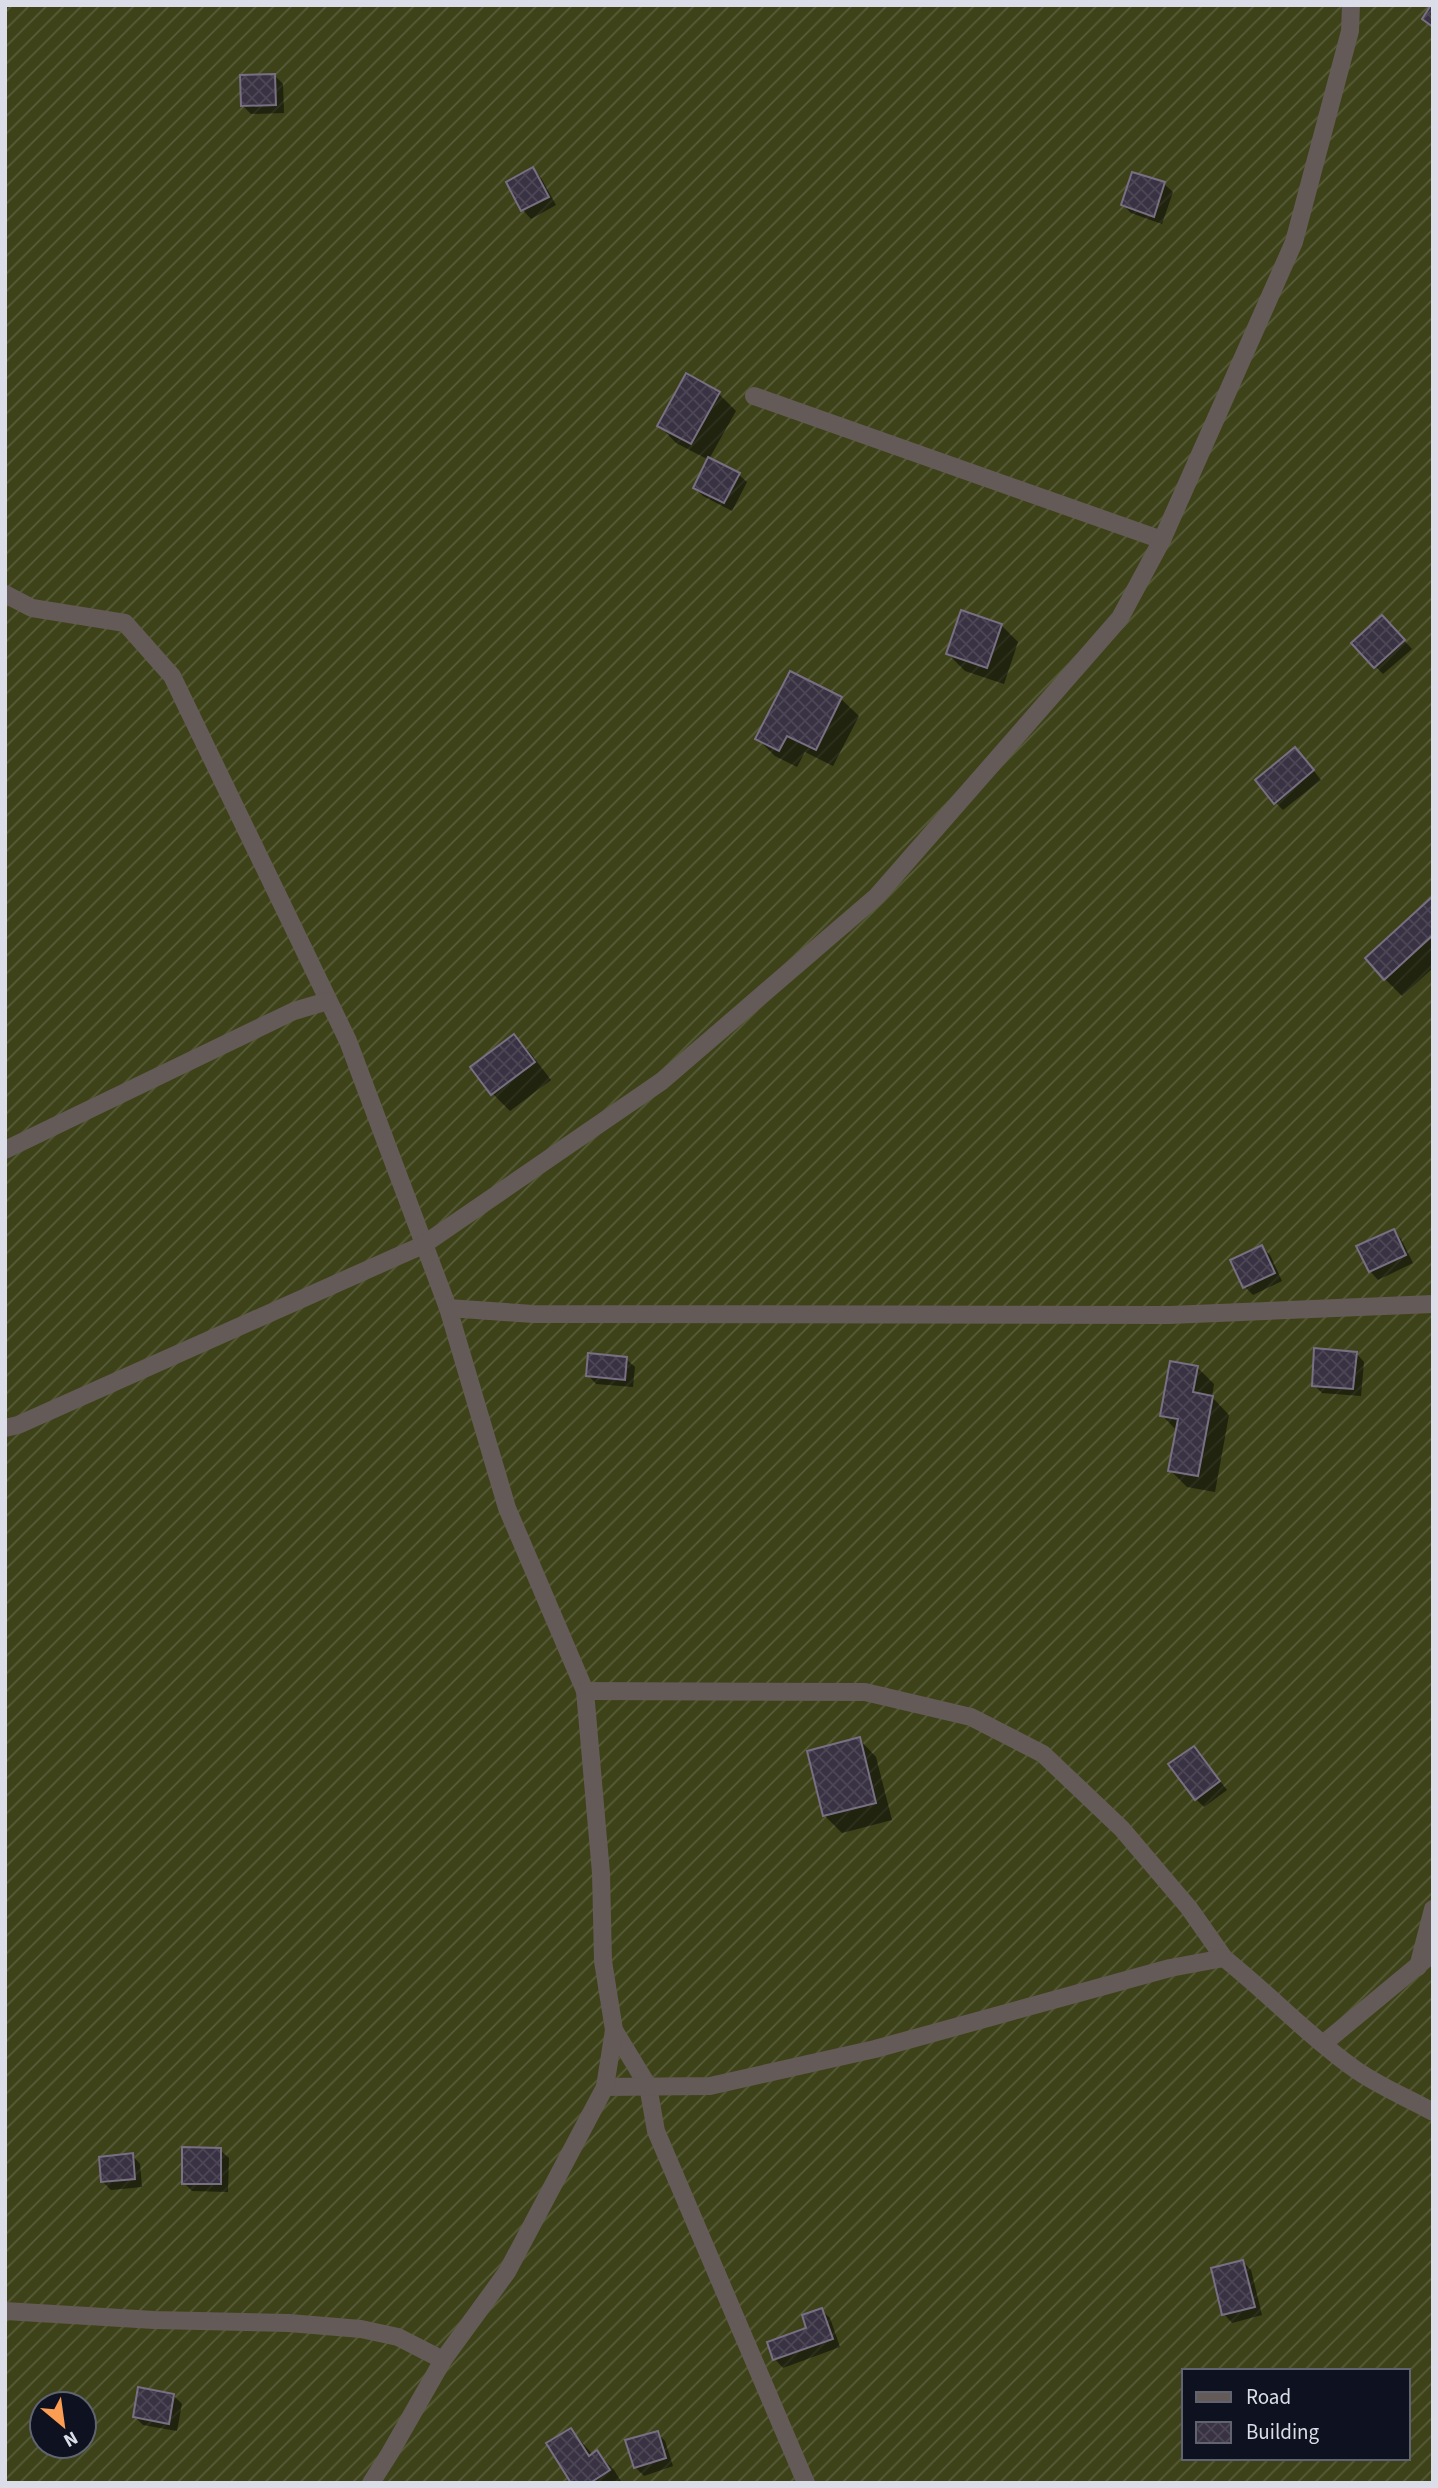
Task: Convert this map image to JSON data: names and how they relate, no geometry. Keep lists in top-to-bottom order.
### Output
{
  "legend": ["Road", "Building"],
  "north": "bottom right"
}
